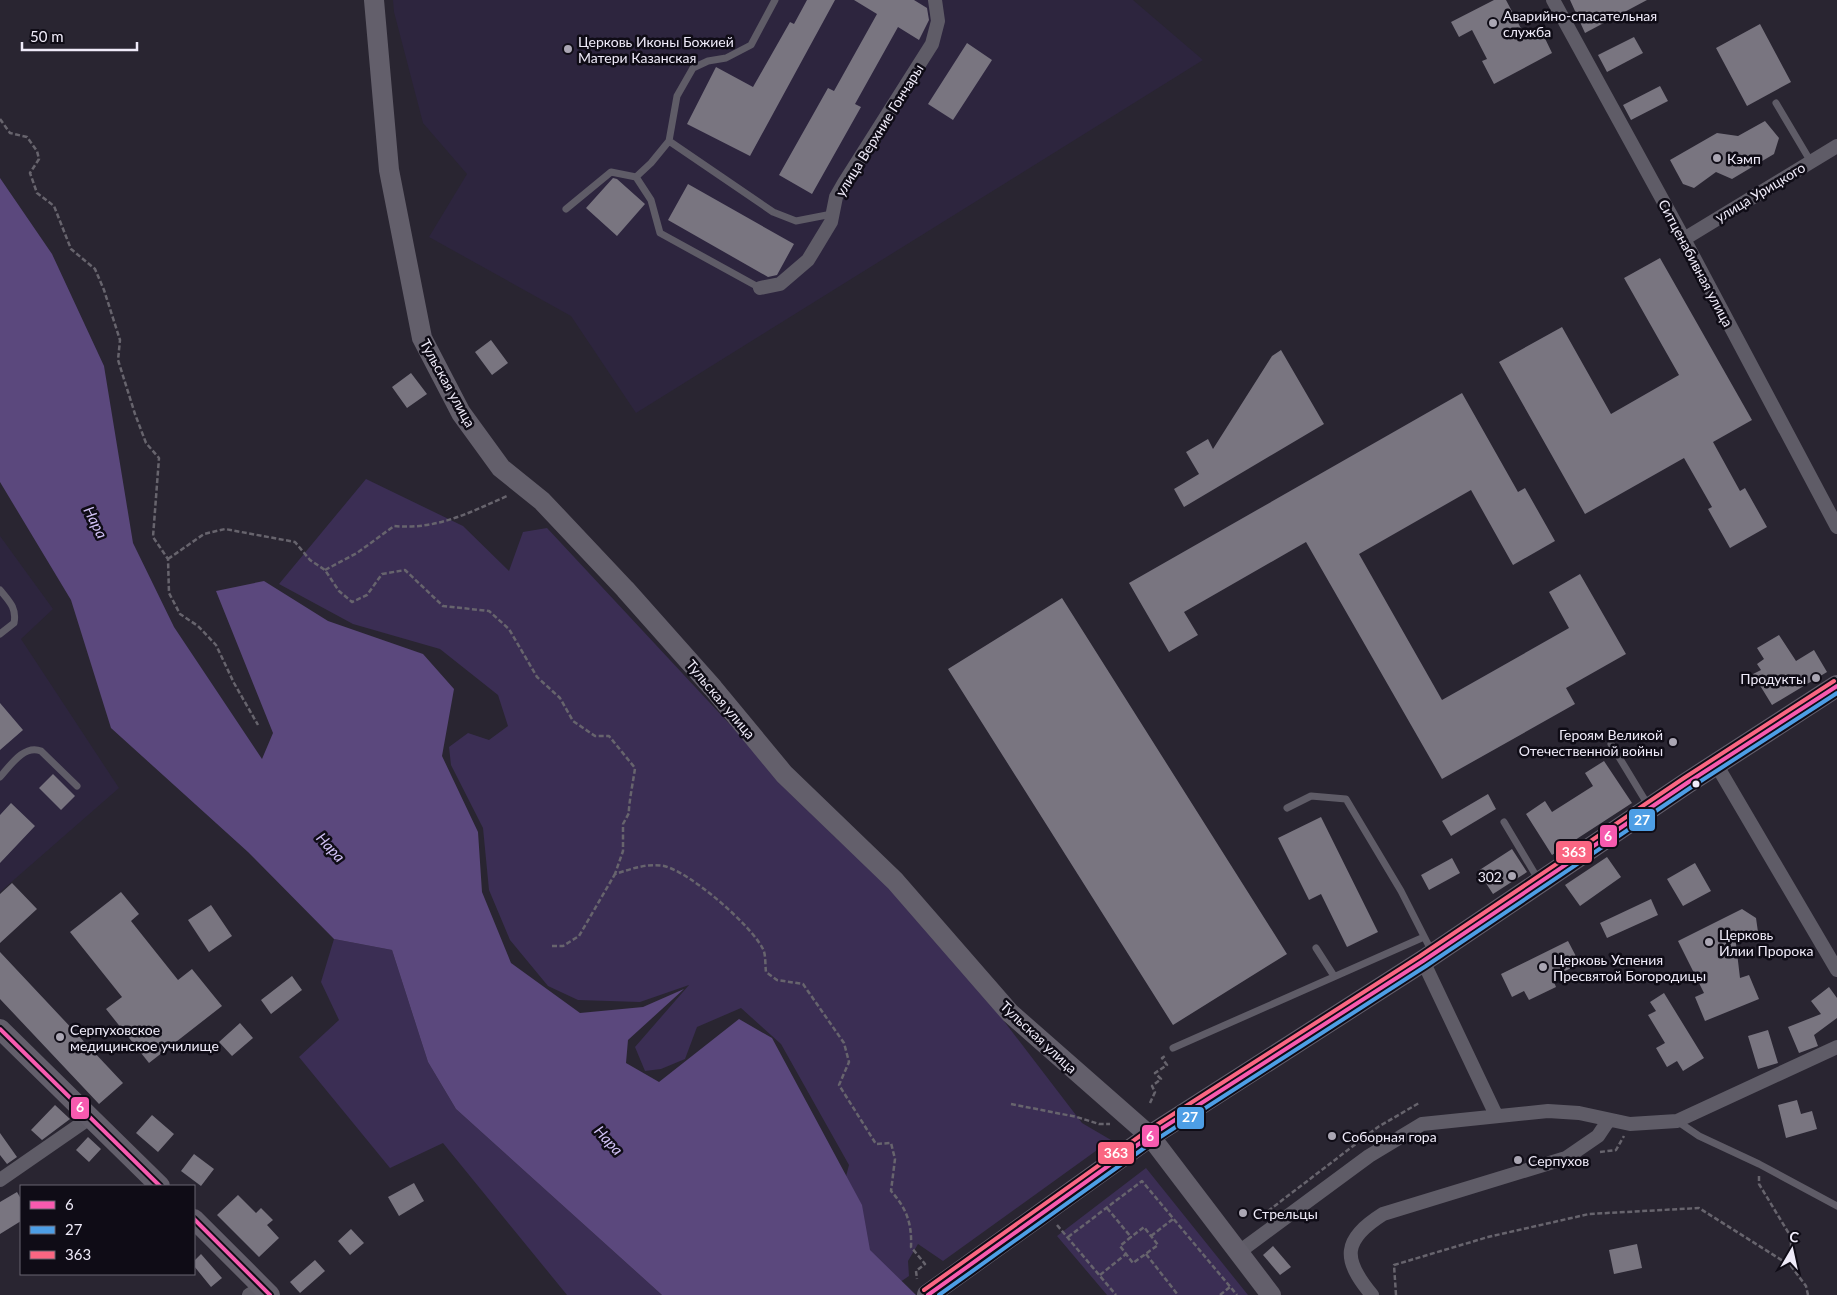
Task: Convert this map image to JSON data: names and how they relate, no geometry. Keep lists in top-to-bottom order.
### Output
{
  "streets": {
    "street": [
      "улица Верхние Гончары",
      "улица Урицкого",
      "Ситценабивная улица",
      "Тульская улица"
    ]
  },
  "crossings": [
    ["улица Урицкого", "Ситценабивная улица"]
  ],
  "water": ["Нара"],
  "places": [
    "Аварийно-спасательная служба",
    "Церковь Иконы Божией Матери Казанская",
    "Кэмп",
    "Продукты",
    "Героям Великой Отечественной войны",
    "302",
    "Церковь Илии Пророка",
    "Церковь Успения Пресвятой Богородицы",
    "Серпуховское медицинское училище",
    "Соборная гора",
    "Серпухов",
    "Стрельцы"
  ],
  "lines": ["transit line 363", "transit line 6", "transit line 27"],
  "legend": ["6", "27", "363"],
  "scale_bar": "50 m",
  "north": "top"
}
